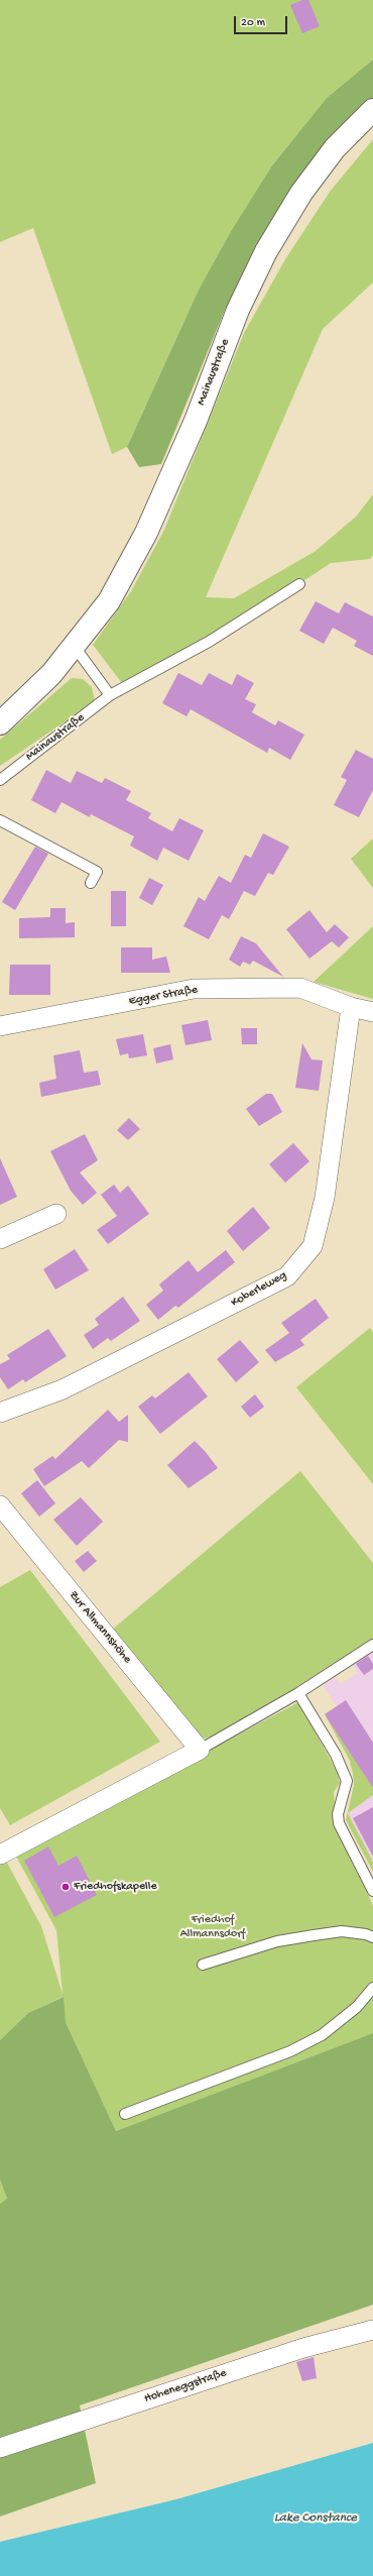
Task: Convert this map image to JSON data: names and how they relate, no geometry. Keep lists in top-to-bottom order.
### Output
{
  "streets": {
    "main road": ["Mainaustraße"],
    "street": [
      "Egger Straße",
      "Koberleweg",
      "Zur Allmannshöhe",
      "Hoheneggstraße"
    ]
  },
  "crossings": [
    ["Egger Straße", "Koberleweg"]
  ],
  "water": ["Lake Constance"],
  "parks": ["Friedhof Allmannsdorf"],
  "places": ["Friedhofskapelle"],
  "scale_bar": "20 m"
}
